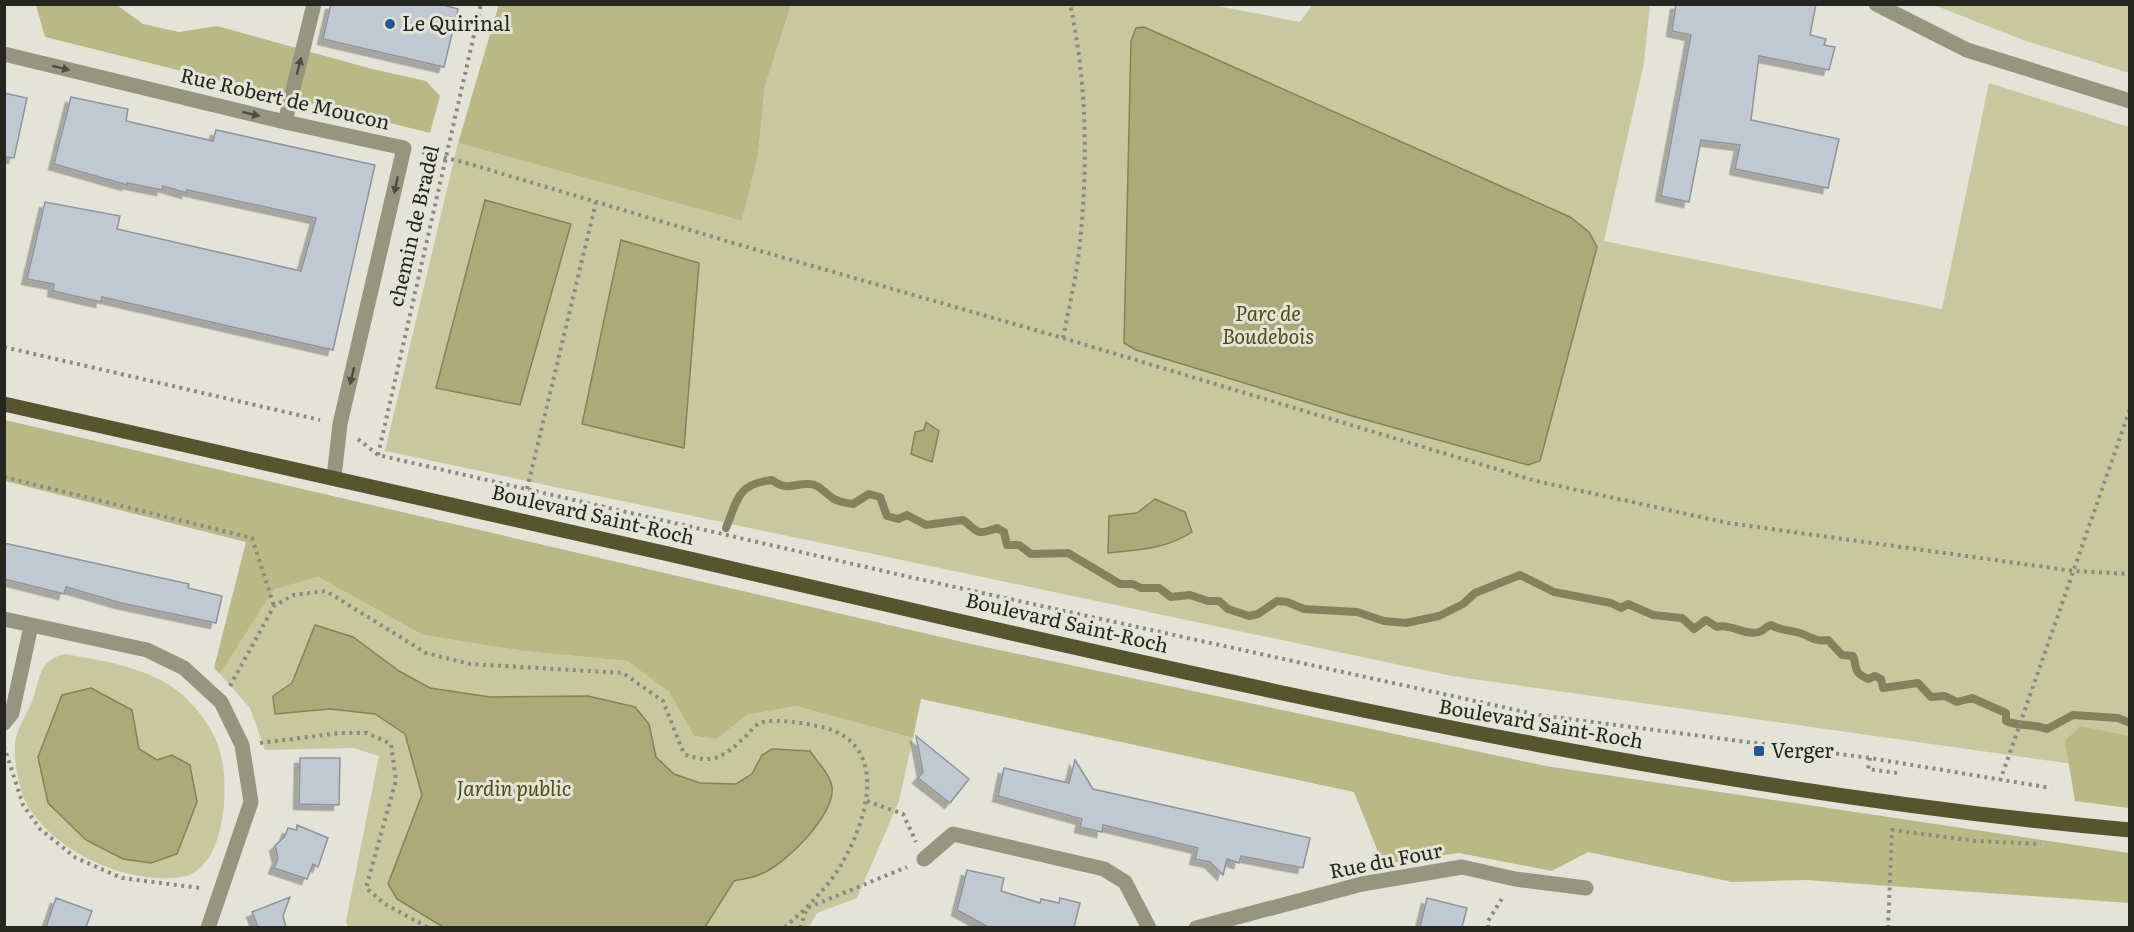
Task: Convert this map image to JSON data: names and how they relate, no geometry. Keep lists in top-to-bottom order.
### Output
{
  "streets": {
    "main road": ["Boulevard Saint-Roch"],
    "street": ["Rue Robert de Moucon", "Rue du Four"],
    "path": ["chemin de Bradel"]
  },
  "crossings": [
    ["Rue Robert de Moucon", "Boulevard Saint-Roch"]
  ],
  "parks": ["Parc de Boudebois", "Jardin public"],
  "places": {
    "other": ["Le Quirinal"],
    "transit": ["Verger"]
  }
}
